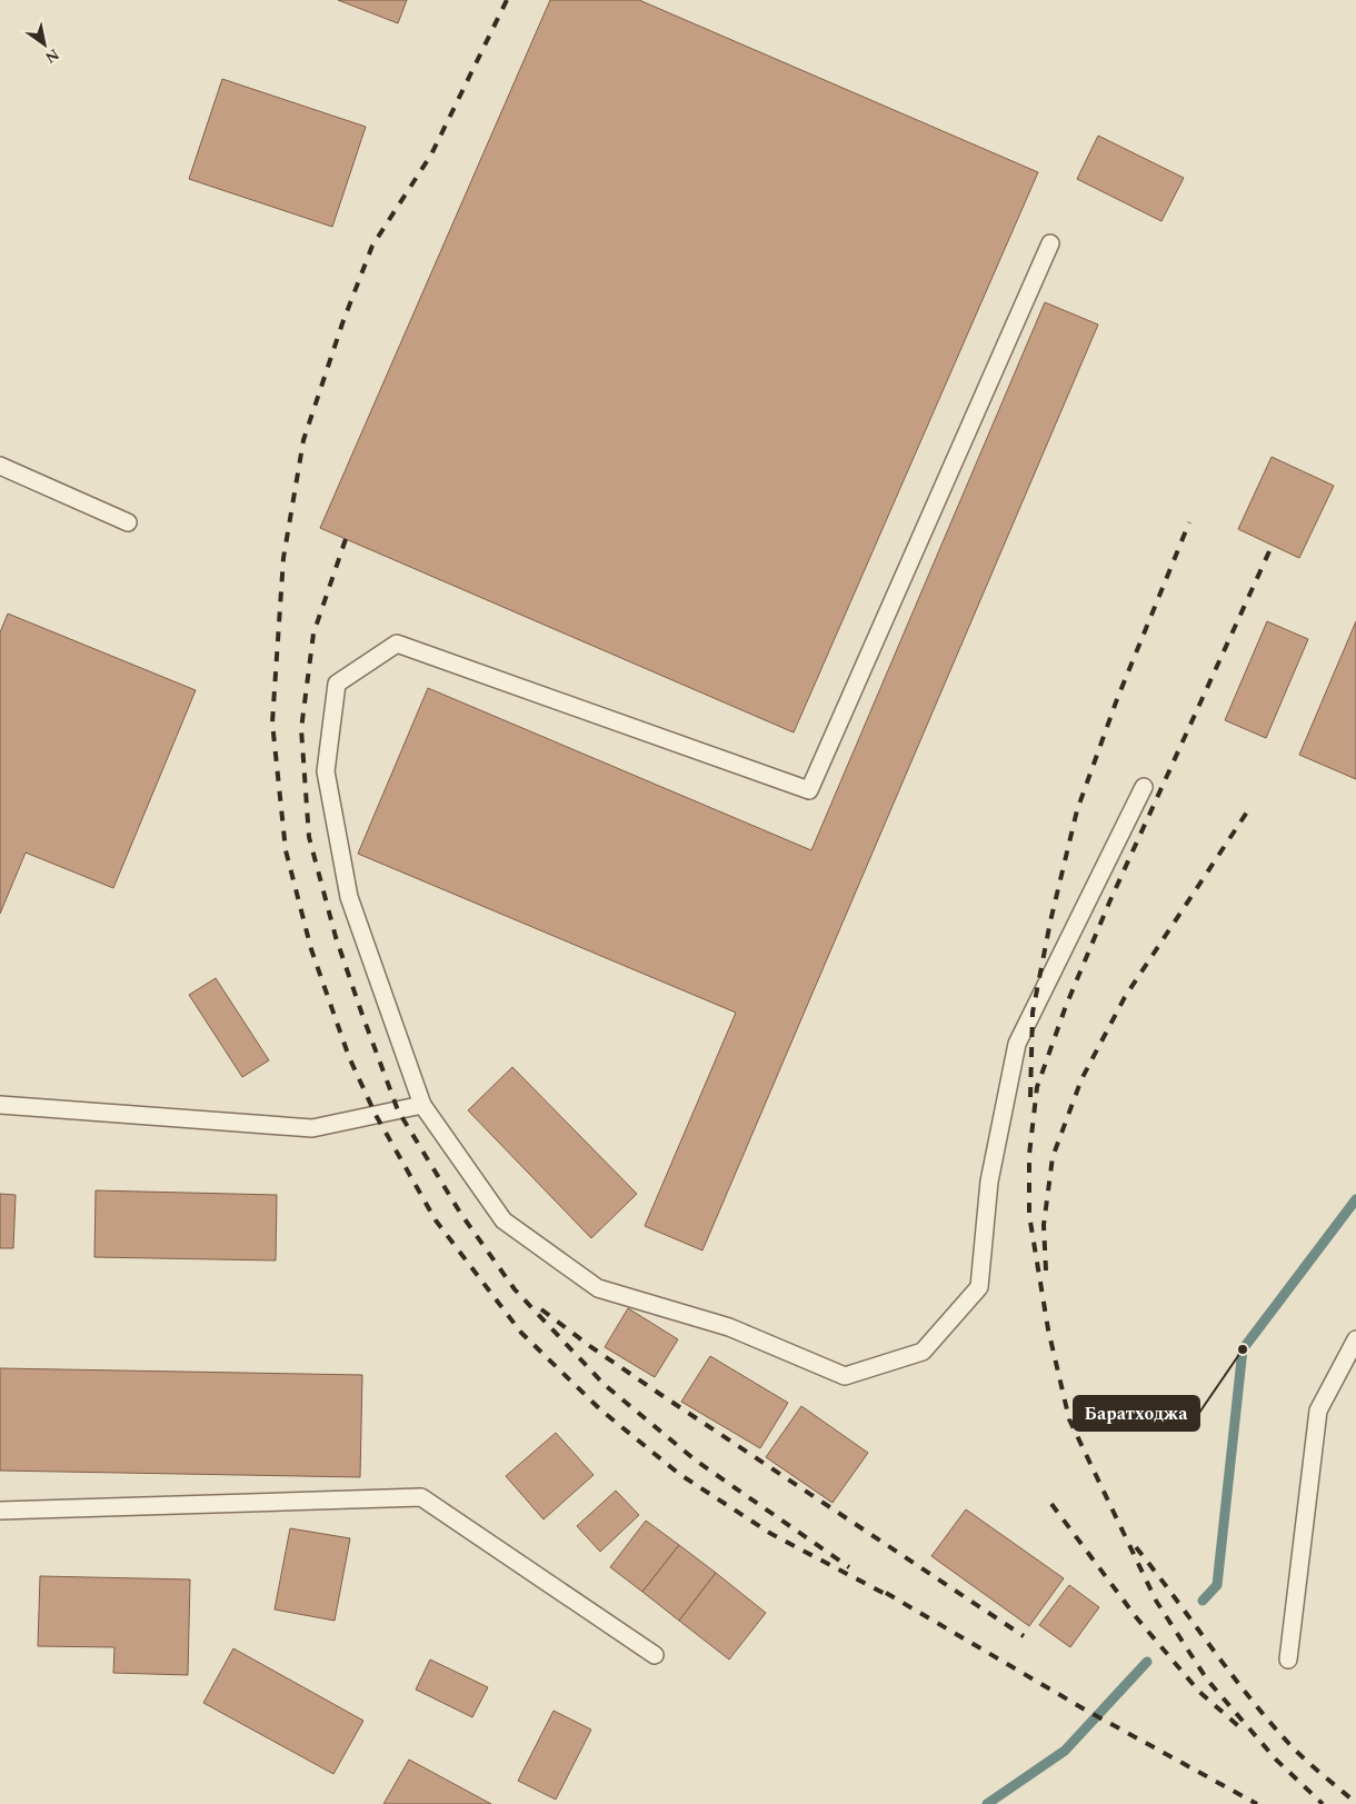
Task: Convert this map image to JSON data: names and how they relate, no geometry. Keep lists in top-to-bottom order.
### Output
{
  "places": ["Баратходжа"],
  "north": "bottom right"
}
